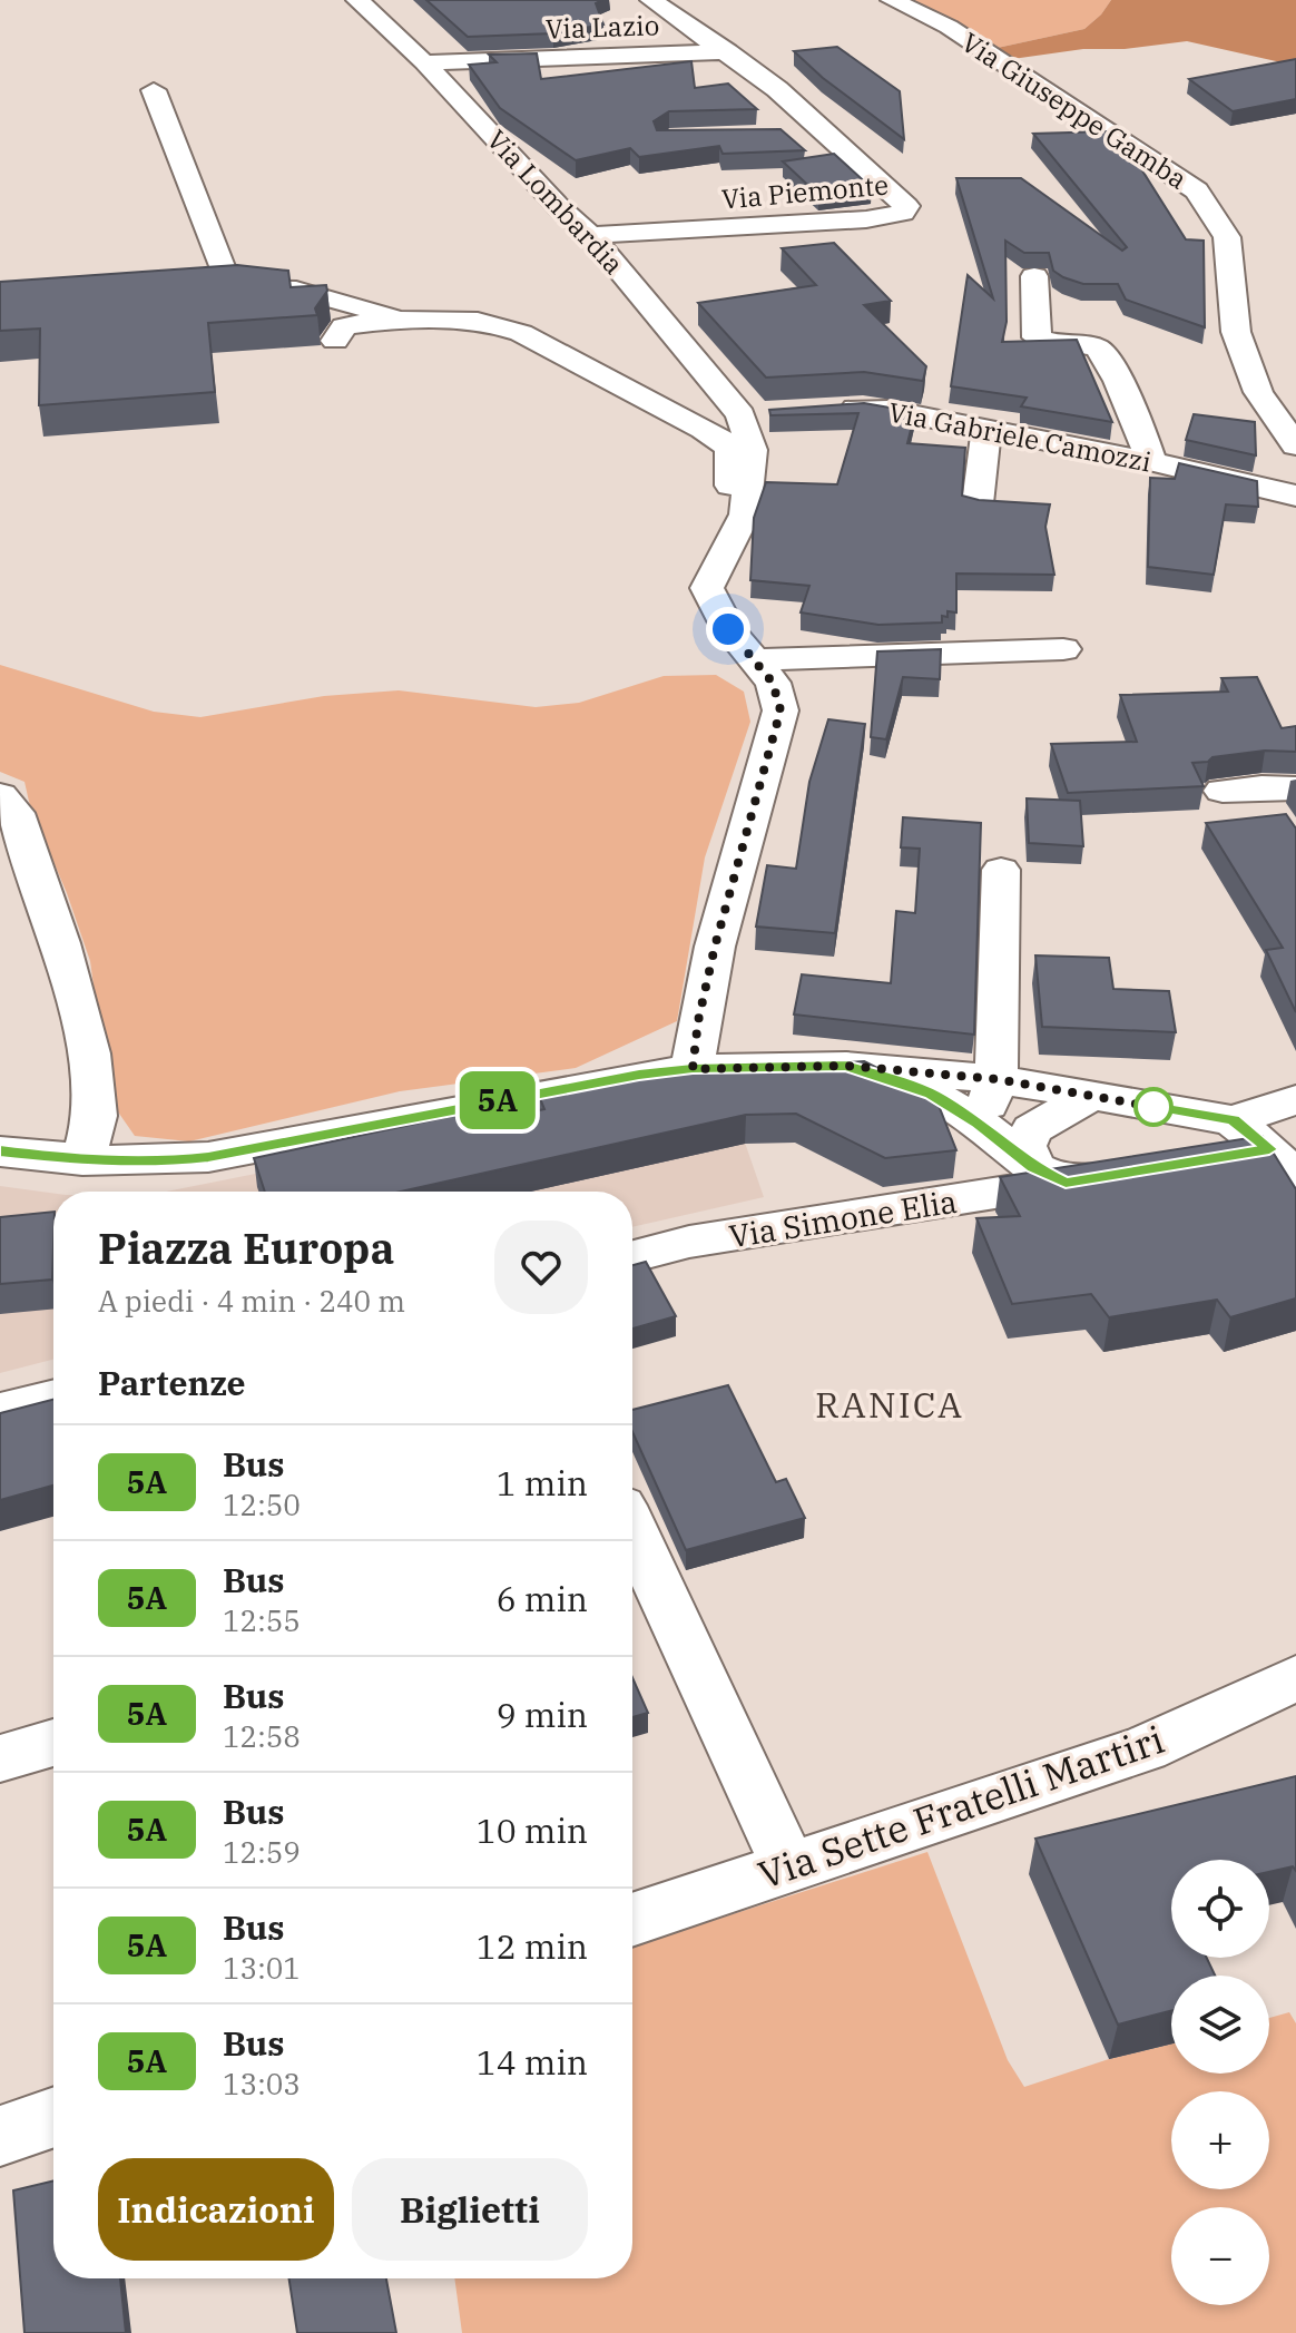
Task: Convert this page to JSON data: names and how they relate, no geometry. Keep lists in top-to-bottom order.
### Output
{
  "streets": {
    "street": [
      "Via Lazio",
      "Via Giuseppe Gamba",
      "Via Piemonte",
      "Via Lombardia",
      "Via Gabriele Camozzi",
      "Via Simone Elia",
      "Via Sette Fratelli Martiri"
    ]
  },
  "crossings": [
    ["Via Lazio", "Via Piemonte"],
    ["Via Lazio", "Via Lombardia"],
    ["Via Piemonte", "Via Lombardia"]
  ],
  "districts": ["RANICA"],
  "lines": ["bus line 5A"],
  "page": {
    "on_map": "5A",
    "heading": [
      ["Piazza Europa", "A piedi · 4 min · 240 m"],
      "Partenze"
    ],
    "list": [
      {
        "mark": "5A",
        "name": "Bus",
        "note": "12:50",
        "value": "1 min"
      },
      {
        "mark": "5A",
        "name": "Bus",
        "note": "12:55",
        "value": "6 min"
      },
      {
        "mark": "5A",
        "name": "Bus",
        "note": "12:58",
        "value": "9 min"
      },
      {
        "mark": "5A",
        "name": "Bus",
        "note": "12:59",
        "value": "10 min"
      },
      {
        "mark": "5A",
        "name": "Bus",
        "note": "13:01",
        "value": "12 min"
      },
      {
        "mark": "5A",
        "name": "Bus",
        "note": "13:03",
        "value": "14 min"
      }
    ],
    "map_buttons": ["+", "−"],
    "buttons": ["Indicazioni", "Biglietti"]
  }
}
